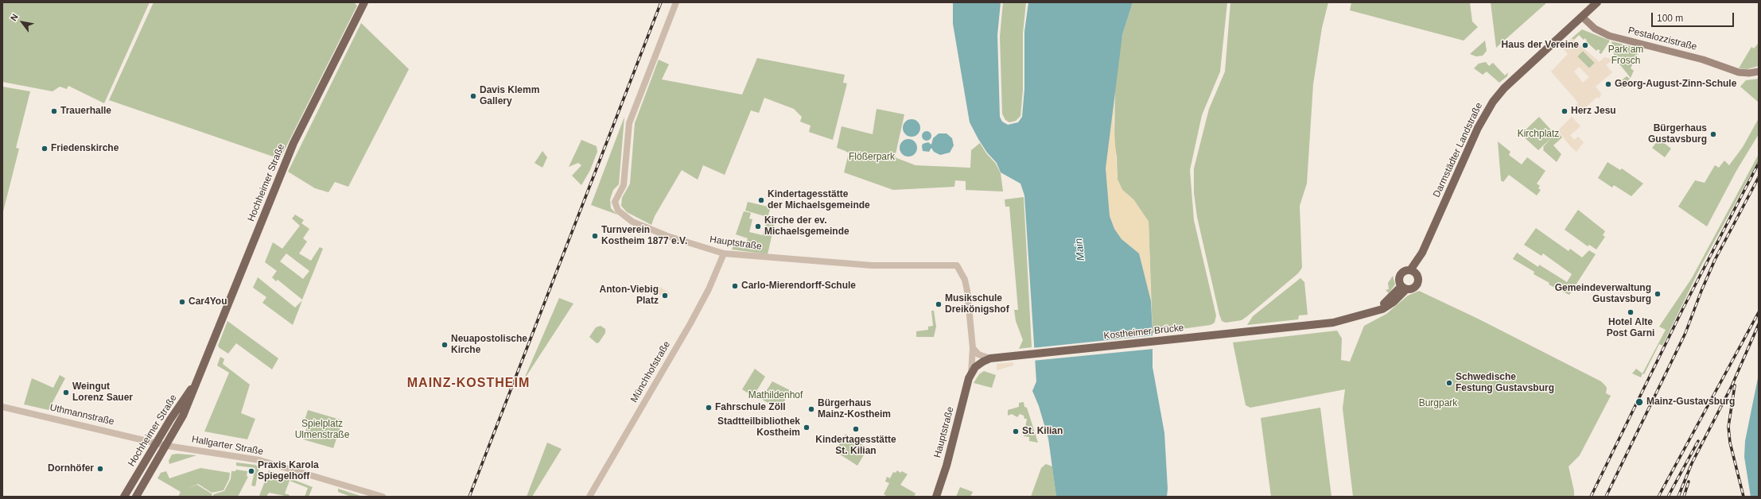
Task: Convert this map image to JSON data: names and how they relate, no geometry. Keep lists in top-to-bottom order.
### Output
{
  "streets": {
    "main road": [
      "Pestalozzistraße",
      "Darmstädter Landstraße",
      "Hochheimer Straße",
      "Hauptstraße",
      "Kostheimer Brücke"
    ],
    "street": ["Münchhofstraße", "Uthmannstraße", "Hallgarter Straße"]
  },
  "crossings": [
    ["Pestalozzistraße", "Darmstädter Landstraße"],
    ["Darmstädter Landstraße", "Kostheimer Brücke"],
    ["Hochheimer Straße", "Uthmannstraße"],
    ["Hochheimer Straße", "Hallgarter Straße"],
    ["Hauptstraße", "Münchhofstraße"],
    ["Uthmannstraße", "Hallgarter Straße"]
  ],
  "districts": ["MAINZ-KOSTHEIM"],
  "water": ["Main"],
  "parks": [
    "Park am Frosch",
    "Kirchplatz",
    "Flößerpark",
    "Mathildenhof",
    "Burgpark",
    "Spielplatz Ulmenstraße"
  ],
  "places": [
    "Haus der Vereine",
    "Georg-August-Zinn-Schule",
    "Davis Klemm Gallery",
    "Trauerhalle",
    "Herz Jesu",
    "Bürgerhaus Gustavsburg",
    "Friedenskirche",
    "Kindertagesstätte der Michaelsgemeinde",
    "Kirche der ev. Michaelsgemeinde",
    "Turnverein Kostheim 1877 e.V.",
    "Carlo-Mierendorff-Schule",
    "Gemeindeverwaltung Gustavsburg",
    "Anton-Viebig Platz",
    "Car4You",
    "Musikschule Dreikönigshof",
    "Hotel Alte Post Garni",
    "Neuapostolische Kirche",
    "Schwedische Festung Gustavsburg",
    "Weingut Lorenz Sauer",
    "Mainz-Gustavsburg",
    "Fahrschule Zöll",
    "Bürgerhaus Mainz-Kostheim",
    "Stadtteilbibliothek Kostheim",
    "Kindertagesstätte St. Kilian",
    "St. Kilian",
    "Dornhöfer",
    "Praxis Karola Spiegelhoff"
  ],
  "scale_bar": "100 m",
  "north": "top left"
}
